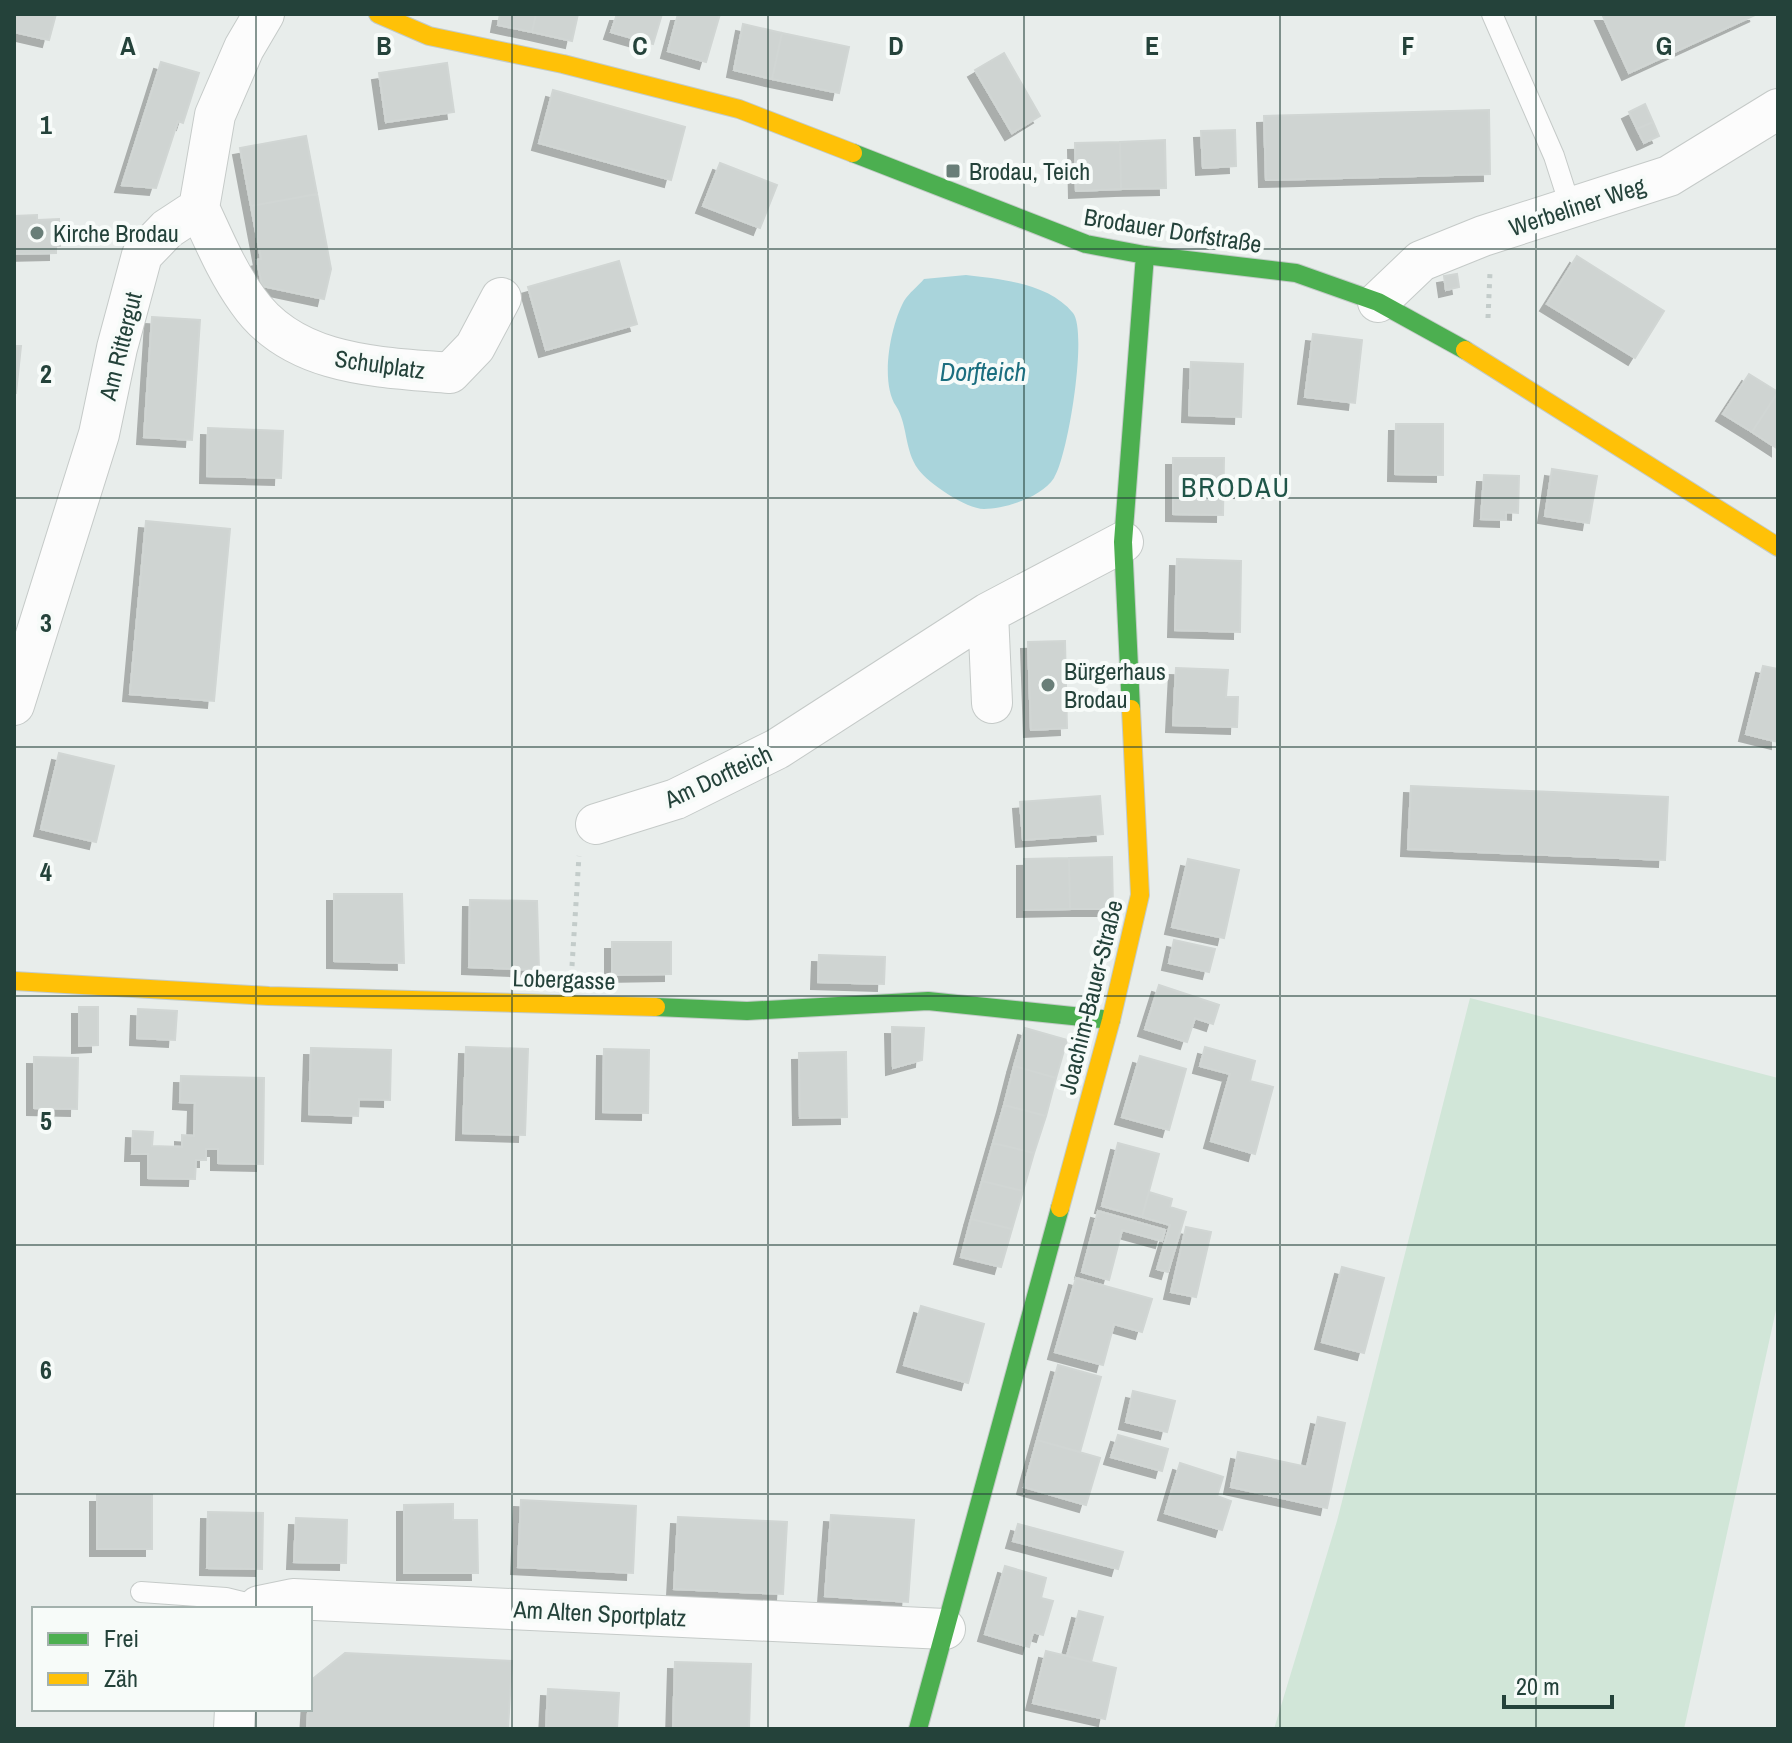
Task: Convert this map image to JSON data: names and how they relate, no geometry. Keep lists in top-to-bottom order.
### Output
{
  "streets": {
    "street": [
      "Werbeliner Weg",
      "Brodauer Dorfstraße",
      "Am Rittergut",
      "Schulplatz",
      "Am Dorfteich",
      "Lobergasse",
      "Joachim-Bauer-Straße",
      "Am Alten Sportplatz"
    ]
  },
  "crossings": [
    ["Werbeliner Weg", "Brodauer Dorfstraße"],
    ["Brodauer Dorfstraße", "Joachim-Bauer-Straße"],
    ["Am Rittergut", "Schulplatz"],
    ["Am Dorfteich", "Joachim-Bauer-Straße"],
    ["Lobergasse", "Joachim-Bauer-Straße"],
    ["Joachim-Bauer-Straße", "Am Alten Sportplatz"]
  ],
  "districts": ["BRODAU"],
  "water": ["Dorfteich"],
  "places": {
    "transit": ["Brodau, Teich"],
    "other": ["Kirche Brodau", "Bürgerhaus Brodau"]
  },
  "legend": ["Frei", "Zäh"],
  "scale_bar": "20 m",
  "grid": {
    "columns": [
      "A",
      "B",
      "C",
      "D",
      "E",
      "F",
      "G"
    ],
    "rows": [
      "1",
      "2",
      "3",
      "4",
      "5",
      "6"
    ]
  }
}
